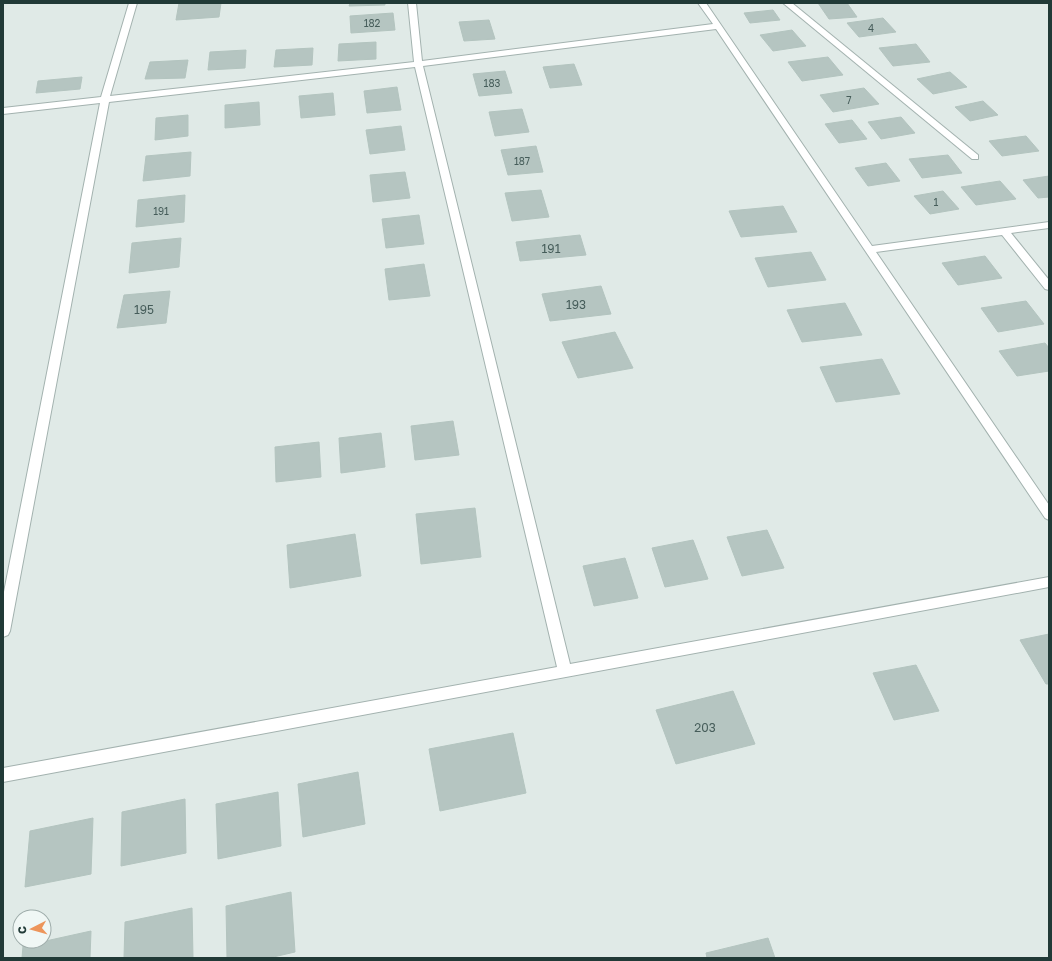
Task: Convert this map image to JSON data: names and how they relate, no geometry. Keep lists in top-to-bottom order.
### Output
{
  "house_numbers": [
    "182",
    "4",
    "183",
    "7",
    "187",
    "1",
    "191",
    "191",
    "193",
    "195",
    "203"
  ],
  "north": "left"
}
